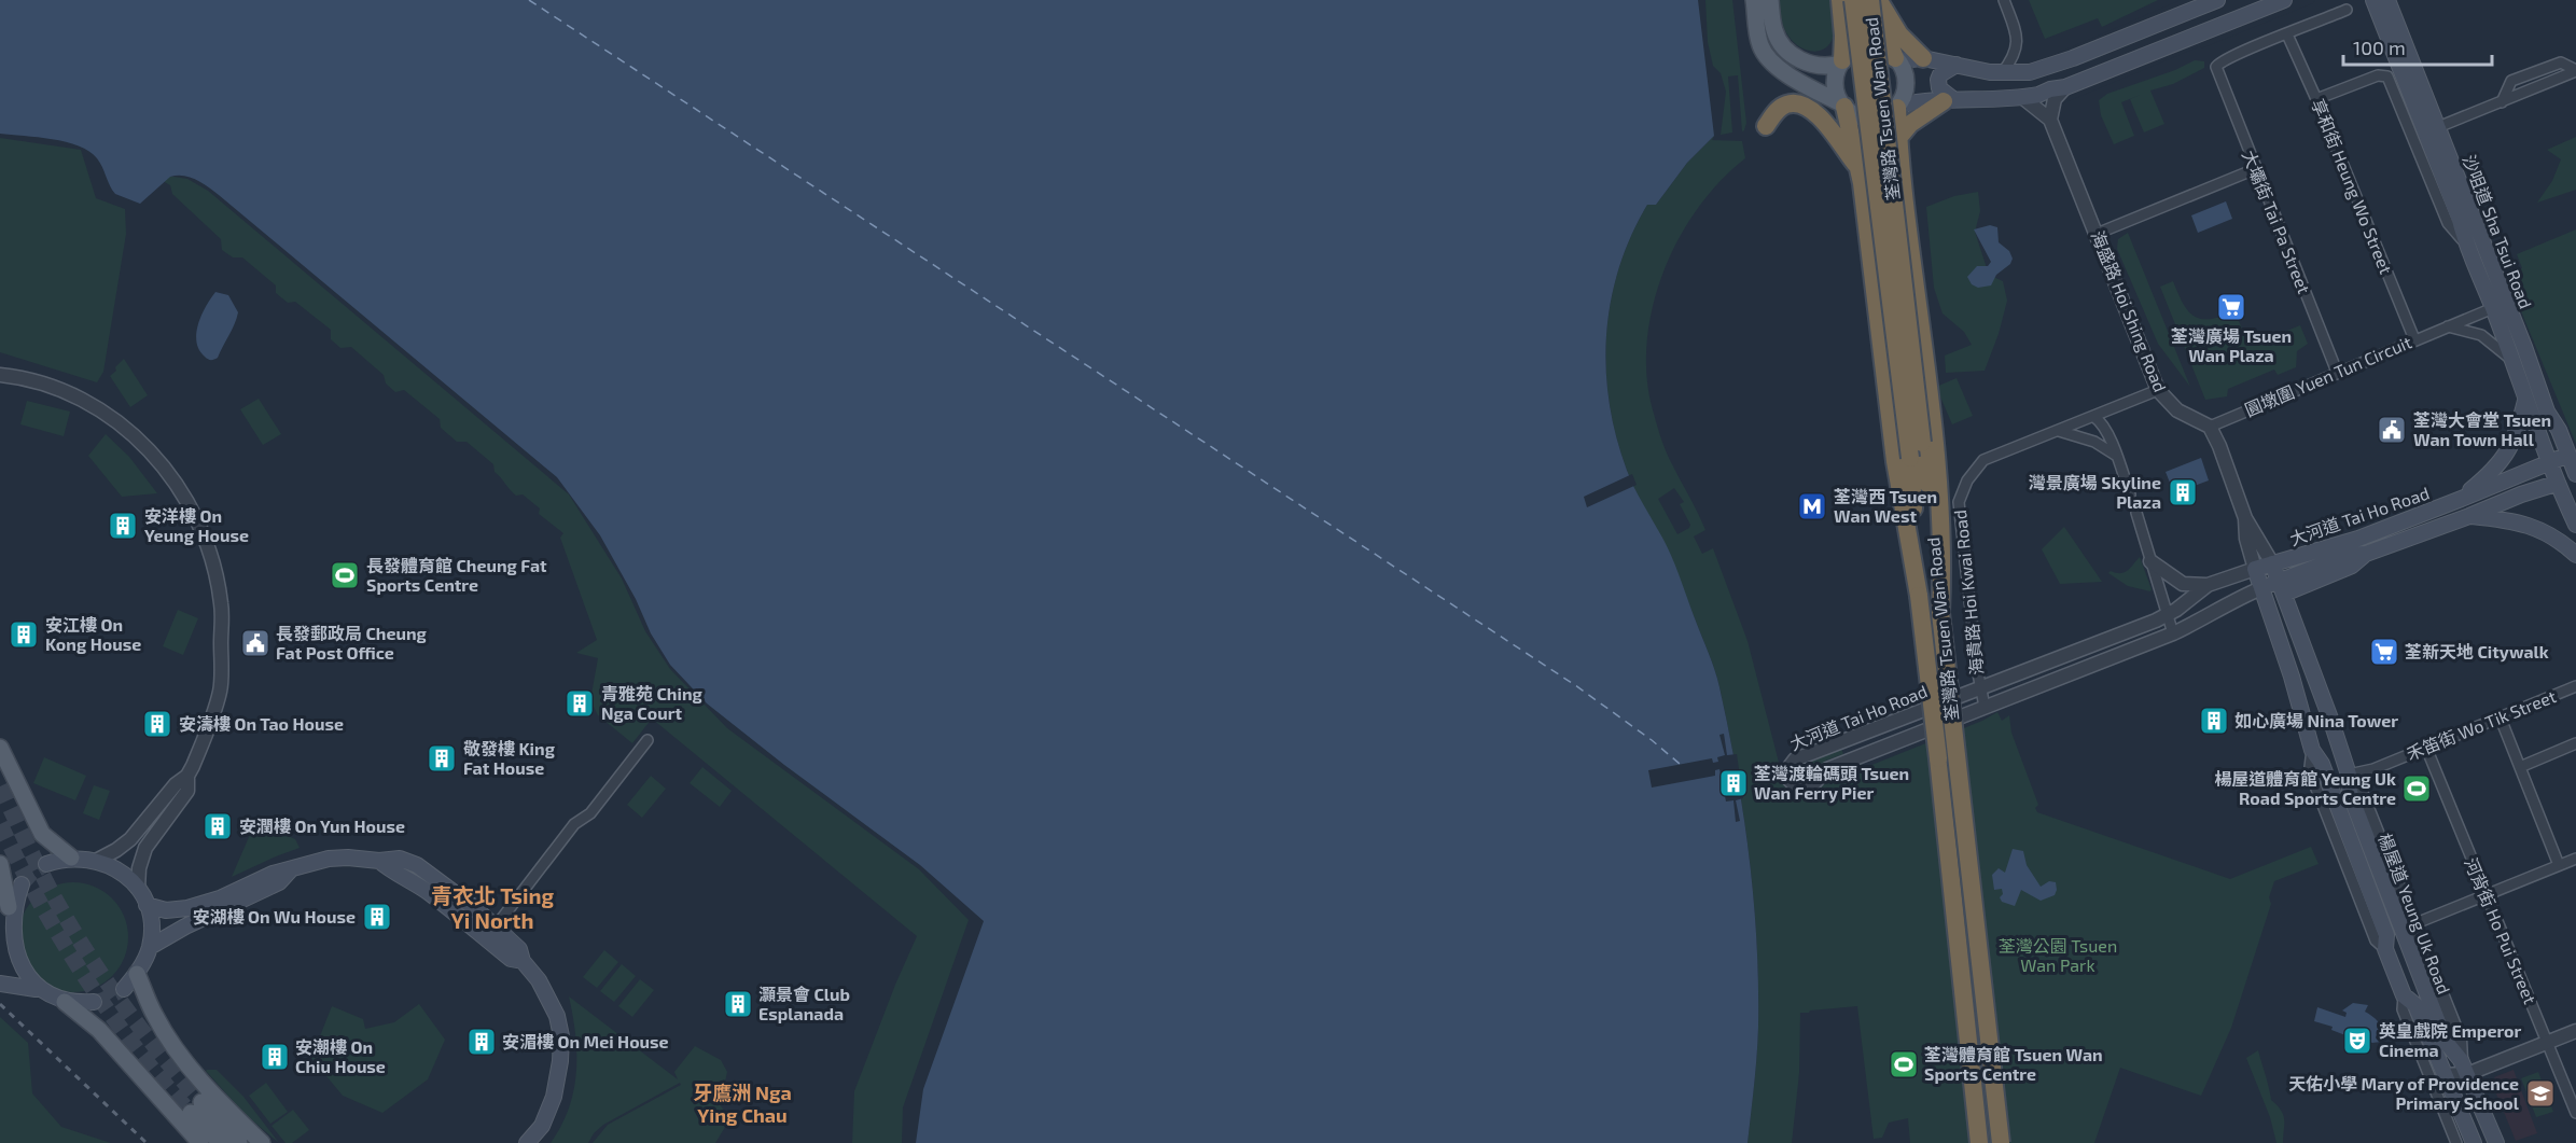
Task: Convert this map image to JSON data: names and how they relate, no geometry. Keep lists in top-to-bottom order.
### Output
{
  "streets": {
    "highway": ["荃灣路 Tsuen Wan Road"],
    "main road": ["沙咀道 Sha Tsui Road", "大河道 Tai Ho Road", "楊屋道 Yeung Uk Road"],
    "street": [
      "享和街 Heung Wo Street",
      "大壩街 Tai Pa Street",
      "海盛路 Hoi Shing Road",
      "圓墩圍 Yuen Tun Circuit",
      "海貴路 Hoi Kwai Road",
      "禾笛街 Wo Tik Street",
      "河背街 Ho Pui Street"
    ]
  },
  "crossings": [
    ["享和街 Heung Wo Street", "大壩街 Tai Pa Street"],
    ["享和街 Heung Wo Street", "沙咀道 Sha Tsui Road"],
    ["享和街 Heung Wo Street", "圓墩圍 Yuen Tun Circuit"],
    ["大壩街 Tai Pa Street", "圓墩圍 Yuen Tun Circuit"],
    ["沙咀道 Sha Tsui Road", "圓墩圍 Yuen Tun Circuit"],
    ["沙咀道 Sha Tsui Road", "大河道 Tai Ho Road"],
    ["海盛路 Hoi Shing Road", "圓墩圍 Yuen Tun Circuit"],
    ["海盛路 Hoi Shing Road", "海貴路 Hoi Kwai Road"],
    ["大河道 Tai Ho Road", "海貴路 Hoi Kwai Road"],
    ["大河道 Tai Ho Road", "楊屋道 Yeung Uk Road"],
    ["禾笛街 Wo Tik Street", "楊屋道 Yeung Uk Road"],
    ["禾笛街 Wo Tik Street", "河背街 Ho Pui Street"]
  ],
  "districts": ["青衣北 Tsing Yi North", "牙鷹洲 Nga Ying Chau"],
  "parks": ["荃灣公園 Tsuen Wan Park"],
  "places": {
    "supermarket": ["荃灣廣場 Tsuen Wan Plaza", "荃新天地 Citywalk"],
    "public building": ["荃灣大會堂 Tsuen Wan Town Hall", "長發郵政局 Cheung Fat Post Office"],
    "building": [
      "灣景廣場 Skyline Plaza",
      "安洋樓 On Yeung House",
      "安江樓 On Kong House",
      "青雅苑 Ching Nga Court",
      "如心廣場 Nina Tower",
      "安濤樓 On Tao House",
      "敬發樓 King Fat House",
      "荃灣渡輪碼頭 Tsuen Wan Ferry Pier",
      "安潤樓 On Yun House",
      "安湖樓 On Wu House",
      "灝景會 Club Esplanada",
      "安湄樓 On Mei House",
      "安潮樓 On Chiu House"
    ],
    "metro station": ["荃灣西 Tsuen Wan West"],
    "sports": ["長發體育館 Cheung Fat Sports Centre", "楊屋道體育館 Yeung Uk Road Sports Centre", "荃灣體育館 Tsuen Wan Sports Centre"],
    "theatre": ["英皇戲院 Emperor Cinema"],
    "school or university": ["天佑小學 Mary of Providence Primary School"]
  },
  "scale_bar": "100 m"
}
